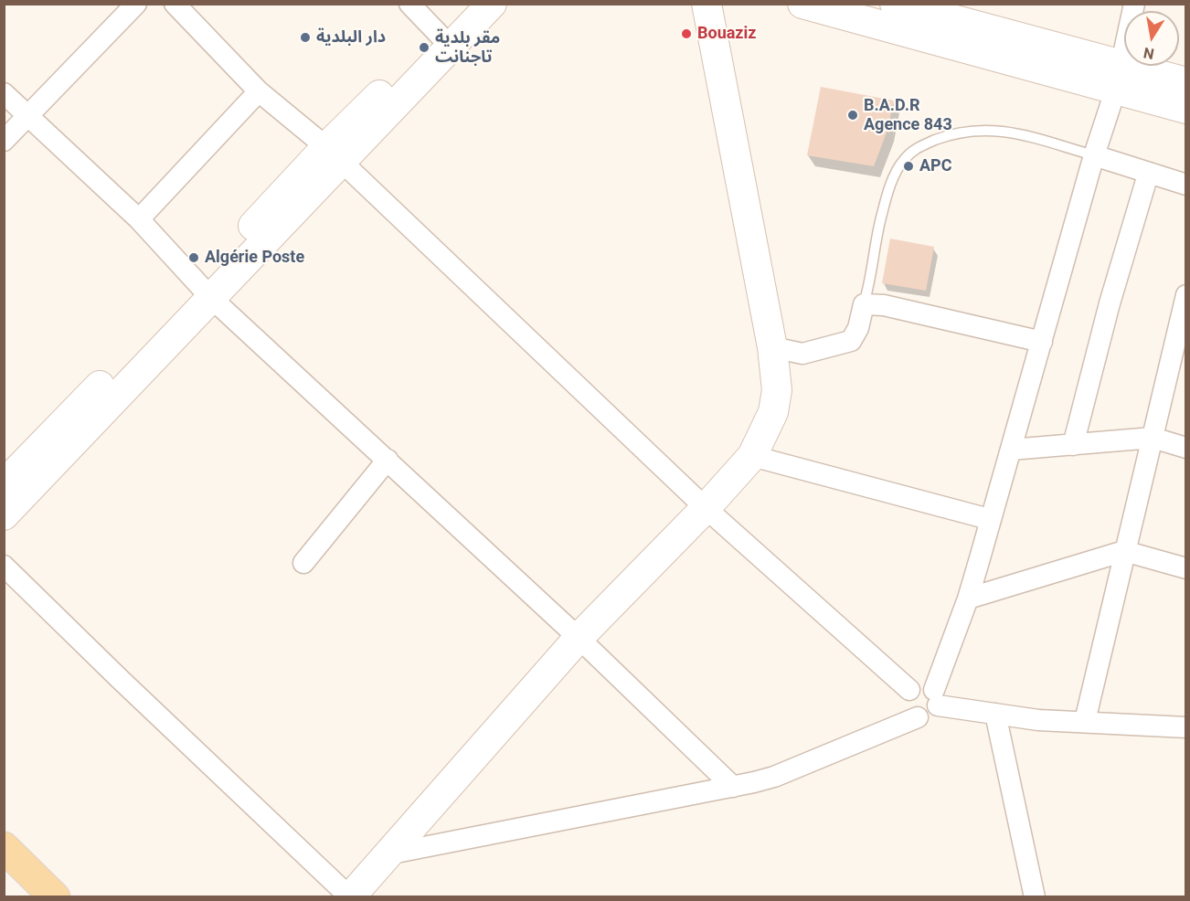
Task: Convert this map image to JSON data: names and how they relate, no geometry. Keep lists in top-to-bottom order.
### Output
{
  "places": [
    "Bouaziz",
    "دار البلدية",
    "مقر بلدية تاجنانت",
    "B.A.D.R Agence 843",
    "APC",
    "Algérie Poste"
  ],
  "north": "bottom"
}
